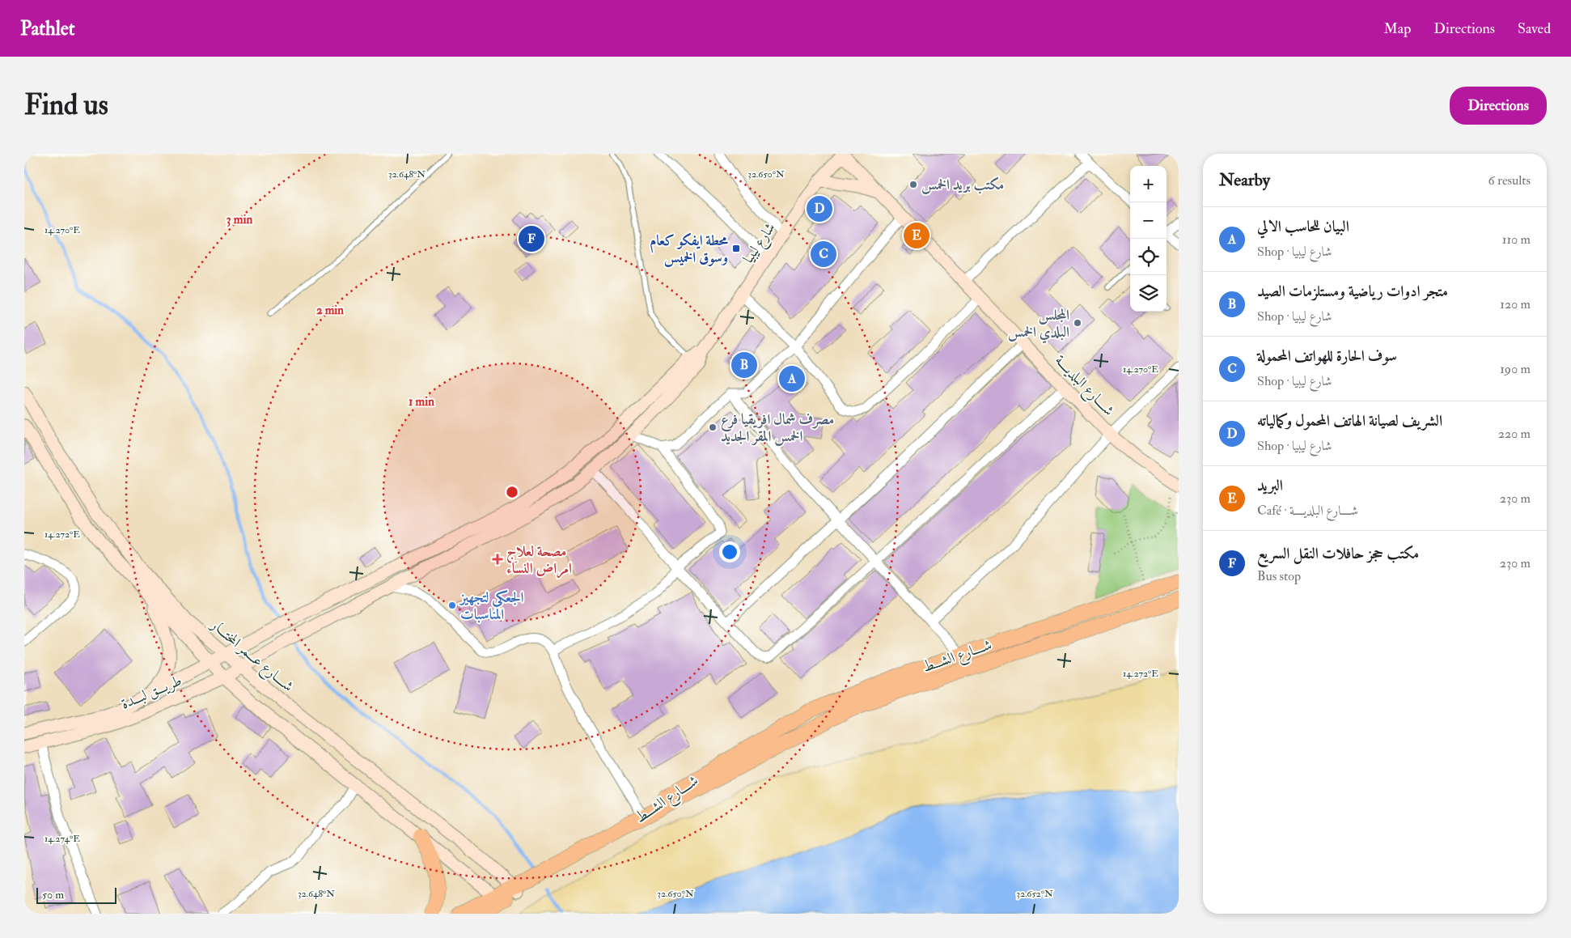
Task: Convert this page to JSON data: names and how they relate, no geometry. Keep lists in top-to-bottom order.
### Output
{
  "streets": {
    "main road": ["شــــارع الشـــط"],
    "street": [
      "شارع ليبيا",
      "شــــارع البلديــــة",
      "شــــارع عـــمر المختـــار",
      "طريـــق لبـــدة"
    ]
  },
  "crossings": [
    ["شارع ليبيا", "شــــارع البلديــــة"],
    ["شارع ليبيا", "طريـــق لبـــدة"],
    ["شــــارع عـــمر المختـــار", "شــــارع الشـــط"],
    ["شــــارع عـــمر المختـــار", "طريـــق لبـــدة"]
  ],
  "places": {
    "other": [
      "مكتب بريد الخمس",
      "المجلس البلدي الخمس",
      "مصرف شمال افريقيا فرع الخمس المقر الجديد",
      "الجعكي لتجهيز المناسبات"
    ],
    "transit": ["محطة ايفكو كعام وسوق الخميس"],
    "health": ["مصحة لعلاج امراض النساء"]
  },
  "scale_bar": "50 m",
  "page": {
    "header": "Pathlet",
    "nav": ["Map", "Directions", "Saved"],
    "buttons": "Directions",
    "title": "Find us",
    "heading": ["Nearby", "6 results"],
    "map_buttons": ["+", "−"],
    "pins": [
      "D",
      "E",
      "F",
      "C",
      "B",
      "A"
    ],
    "list": [
      {
        "mark": "A",
        "name": "البيان للحاسب الالي",
        "note": "Shop · شارع ليبيا",
        "value": "110 m"
      },
      {
        "mark": "B",
        "name": "متجر ادوات رياضية ومستلزمات الصيد",
        "note": "Shop · شارع ليبيا",
        "value": "120 m"
      },
      {
        "mark": "C",
        "name": "سوف الحارة للهواتف المحمولة",
        "note": "Shop · شارع ليبيا",
        "value": "190 m"
      },
      {
        "mark": "D",
        "name": "الشريف لصيانة الهاتف المحمول وكمالياته",
        "note": "Shop · شارع ليبيا",
        "value": "220 m"
      },
      {
        "mark": "E",
        "name": "البريد",
        "note": "Café · شــــارع البلديــــة",
        "value": "230 m"
      },
      {
        "mark": "F",
        "name": "مكتب حجز حافلات النقل السريع",
        "note": "Bus stop",
        "value": "230 m"
      }
    ],
    "scale": "50 m"
  },
  "coordinates": [
    "32.648°N",
    "32.650°N",
    "14.270°E",
    "14.272°E",
    "14.274°E",
    "32.652°N"
  ],
  "rings": ["3 min", "2 min", "1 min"]
}
